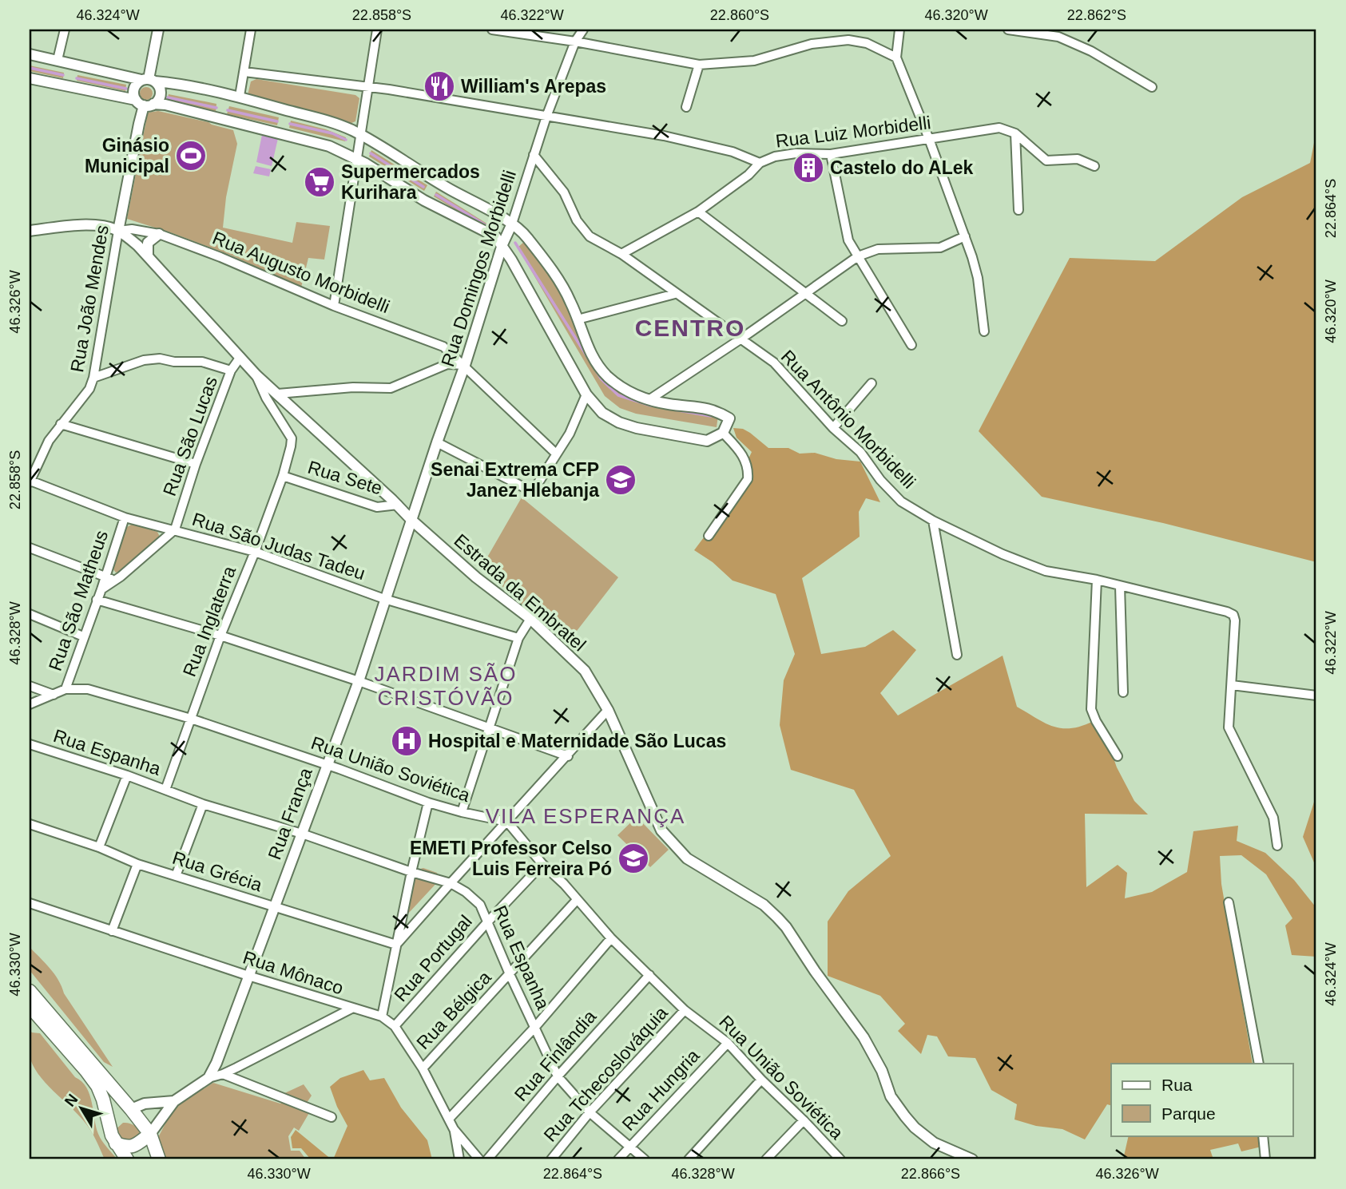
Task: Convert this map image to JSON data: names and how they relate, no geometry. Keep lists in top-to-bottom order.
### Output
{
  "streets": {
    "street": [
      "Rua Luiz Morbidelli",
      "Rua Domingos Morbidelli",
      "Rua Augusto Morbidelli",
      "Rua João Mendes",
      "Rua Antônio Morbidelli",
      "Rua São Lucas",
      "Rua Sete",
      "Rua São Judas Tadeu",
      "Estrada da Embratel",
      "Rua São Matheus",
      "Rua Inglaterra",
      "Rua Espanha",
      "Rua União Soviética",
      "Rua França",
      "Rua Grécia",
      "Rua Portugal",
      "Rua Mônaco",
      "Rua Bélgica",
      "Rua Finlândia",
      "Rua Tchecoslováquia",
      "Rua Hungria"
    ]
  },
  "crossings": [
    ["Rua Luiz Morbidelli", "Rua Antônio Morbidelli"],
    ["Rua Domingos Morbidelli", "Rua Augusto Morbidelli"],
    ["Rua Domingos Morbidelli", "Rua Antônio Morbidelli"],
    ["Rua Domingos Morbidelli", "Estrada da Embratel"],
    ["Rua Domingos Morbidelli", "Rua França"],
    ["Rua Augusto Morbidelli", "Rua João Mendes"],
    ["Rua Augusto Morbidelli", "Estrada da Embratel"],
    ["Rua João Mendes", "Rua São Judas Tadeu"],
    ["Rua João Mendes", "Estrada da Embratel"],
    ["Rua São Lucas", "Rua São Judas Tadeu"],
    ["Rua São Lucas", "Estrada da Embratel"],
    ["Rua Sete", "Estrada da Embratel"],
    ["Rua Sete", "Rua Inglaterra"],
    ["Rua São Judas Tadeu", "Rua São Matheus"],
    ["Rua São Judas Tadeu", "Rua Inglaterra"],
    ["Rua São Judas Tadeu", "Rua França"],
    ["Estrada da Embratel", "Rua Inglaterra"],
    ["Estrada da Embratel", "Rua França"],
    ["Rua São Matheus", "Rua União Soviética"],
    ["Rua Inglaterra", "Rua Espanha"],
    ["Rua Inglaterra", "Rua União Soviética"],
    ["Rua Espanha", "Rua França"],
    ["Rua Espanha", "Rua Portugal"],
    ["Rua Espanha", "Rua Bélgica"],
    ["Rua Espanha", "Rua Finlândia"],
    ["Rua Espanha", "Rua Tchecoslováquia"],
    ["Rua Espanha", "Rua Hungria"],
    ["Rua União Soviética", "Rua França"],
    ["Rua União Soviética", "Rua Portugal"],
    ["Rua União Soviética", "Rua Bélgica"],
    ["Rua União Soviética", "Rua Finlândia"],
    ["Rua União Soviética", "Rua Tchecoslováquia"],
    ["Rua União Soviética", "Rua Hungria"],
    ["Rua França", "Rua Grécia"],
    ["Rua França", "Rua Mônaco"],
    ["Rua Portugal", "Rua Mônaco"],
    ["Rua Mônaco", "Rua Bélgica"]
  ],
  "districts": ["CENTRO", "JARDIM SÃO CRISTÓVÃO", "VILA ESPERANÇA"],
  "places": {
    "restaurant": ["William's Arepas"],
    "sports": ["Ginásio Municipal"],
    "building": ["Castelo do ALek"],
    "supermarket": ["Supermercados Kurihara"],
    "school or university": ["Senai Extrema CFP Janez Hlebanja", "EMETI Professor Celso Luis Ferreira Pó"],
    "hospital": ["Hospital e Maternidade São Lucas"]
  },
  "legend": ["Rua", "Parque"],
  "north": "top left",
  "coordinates": [
    "46.324°W",
    "22.858°S",
    "46.322°W",
    "22.860°S",
    "46.320°W",
    "22.862°S",
    "22.864°S",
    "46.326°W",
    "46.328°W",
    "46.330°W",
    "22.866°S"
  ]
}
